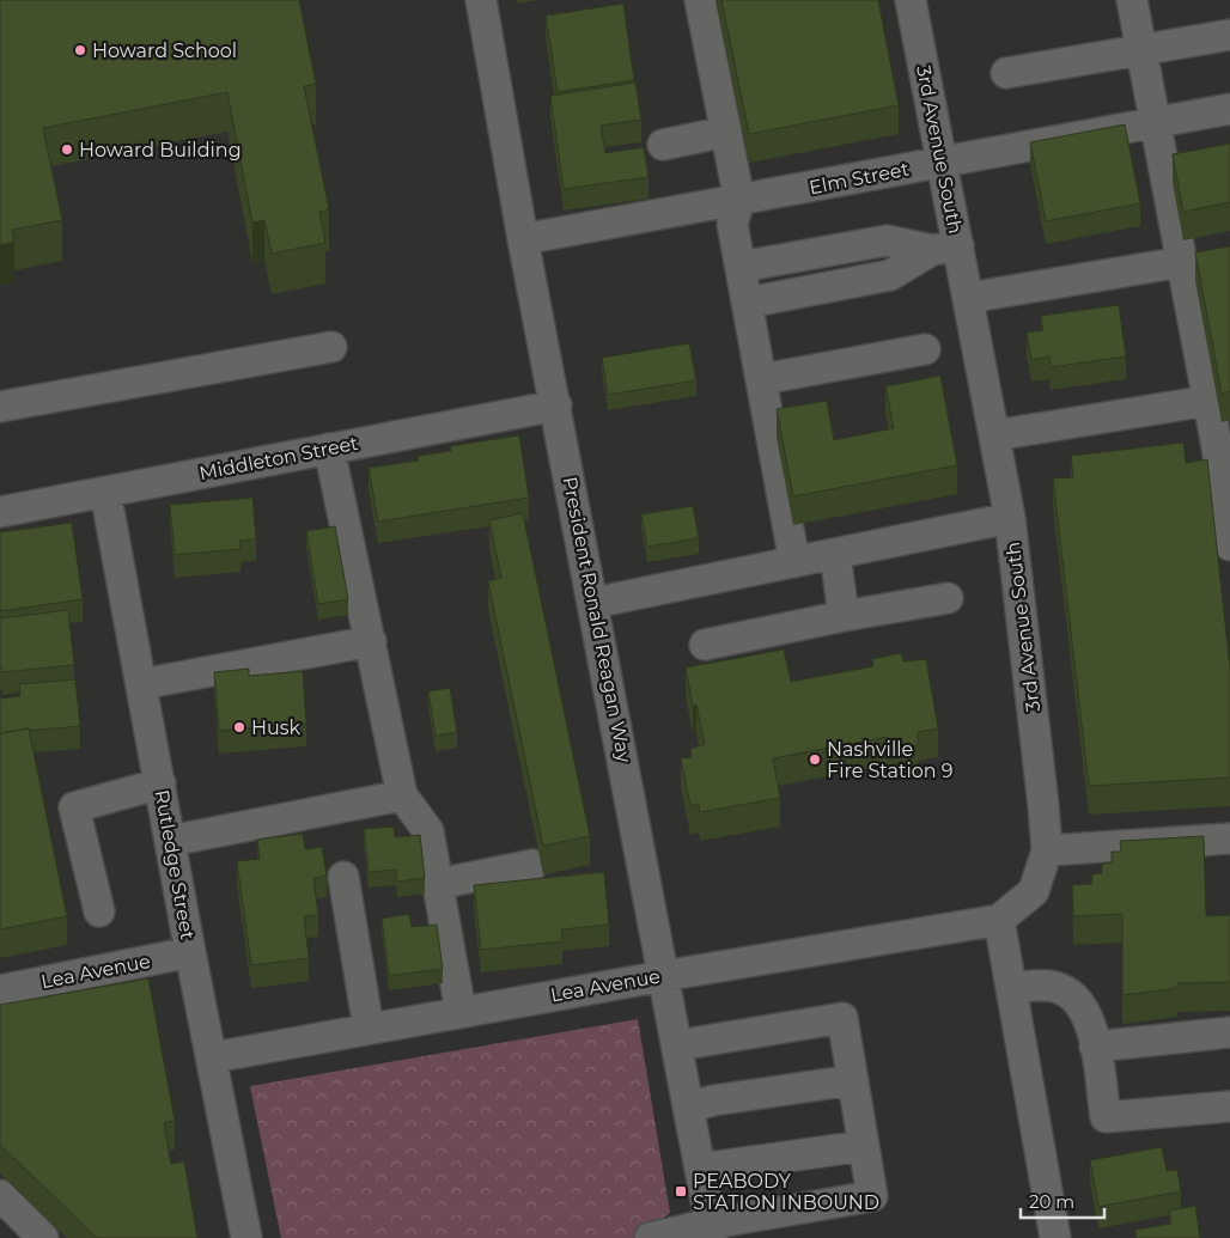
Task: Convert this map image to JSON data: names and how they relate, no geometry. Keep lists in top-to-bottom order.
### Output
{
  "streets": {
    "street": [
      "3rd Avenue South",
      "Elm Street",
      "Middleton Street",
      "President Ronald Reagan Way",
      "Rutledge Street",
      "Lea Avenue"
    ]
  },
  "crossings": [
    ["3rd Avenue South", "Elm Street"],
    ["3rd Avenue South", "Lea Avenue"],
    ["Elm Street", "President Ronald Reagan Way"],
    ["Middleton Street", "President Ronald Reagan Way"],
    ["Middleton Street", "Rutledge Street"],
    ["President Ronald Reagan Way", "Lea Avenue"],
    ["Rutledge Street", "Lea Avenue"]
  ],
  "places": {
    "other": [
      "Howard School",
      "Howard Building",
      "Husk",
      "Nashville Fire Station 9"
    ],
    "transit": ["PEABODY STATION INBOUND"]
  },
  "scale_bar": "20 m"
}
